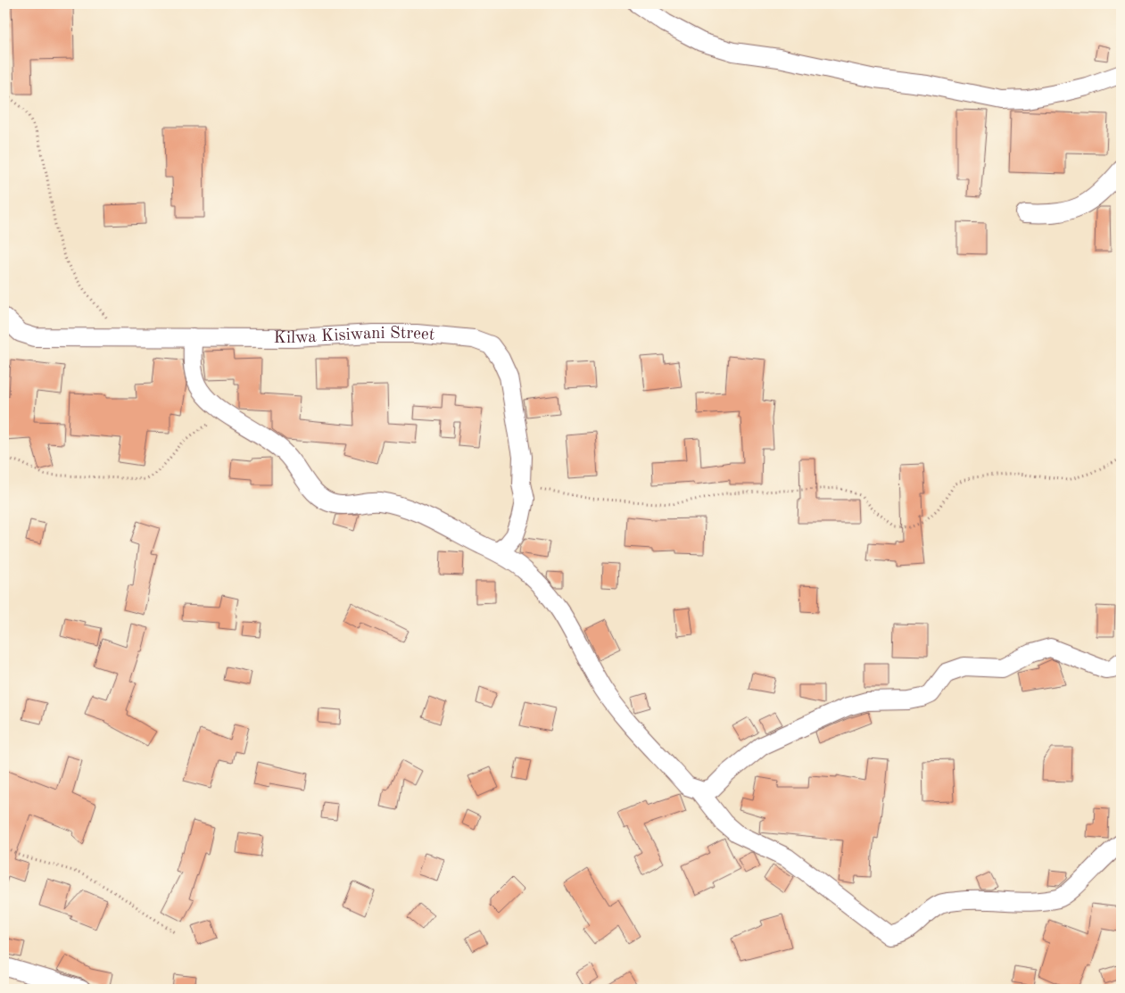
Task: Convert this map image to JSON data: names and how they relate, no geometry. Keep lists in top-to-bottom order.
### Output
{
  "streets": {
    "street": ["Kilwa Kisiwani Street"]
  }
}
